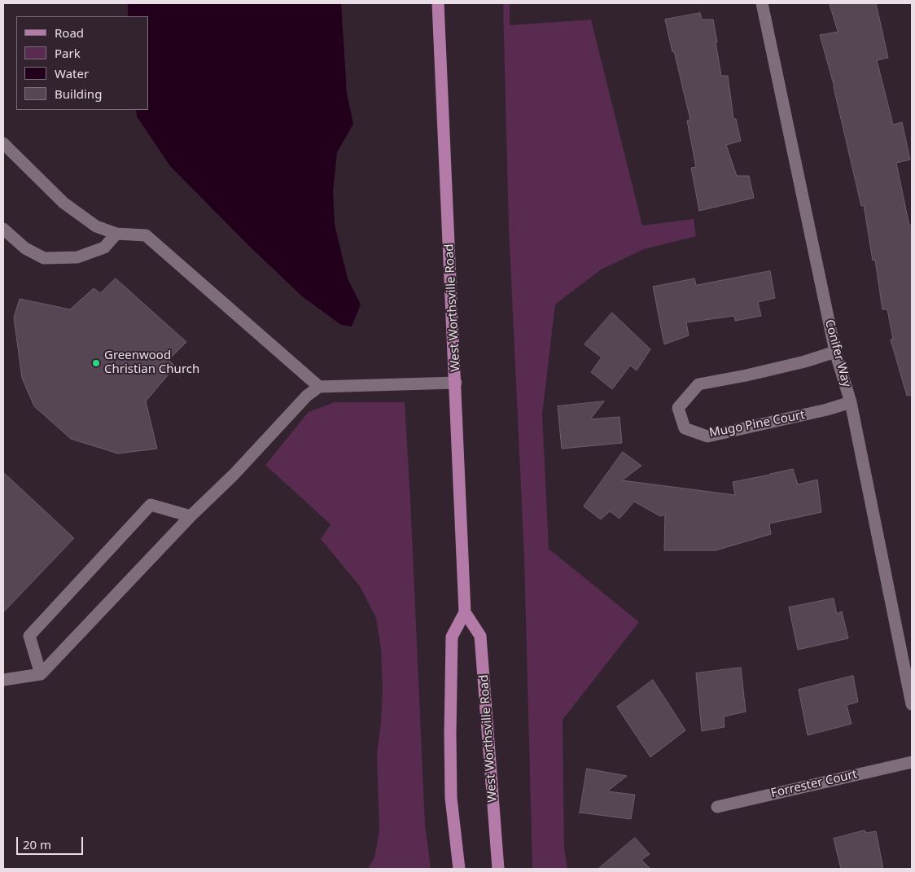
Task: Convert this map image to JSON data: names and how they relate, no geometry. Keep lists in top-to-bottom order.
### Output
{
  "streets": {
    "main road": ["West Worthsville Road"],
    "street": ["Conifer Way", "Mugo Pine Court", "Forrester Court"]
  },
  "crossings": [
    ["Conifer Way", "Mugo Pine Court"]
  ],
  "places": ["Greenwood Christian Church"],
  "legend": [
    "Road",
    "Park",
    "Water",
    "Building"
  ],
  "scale_bar": "20 m"
}
